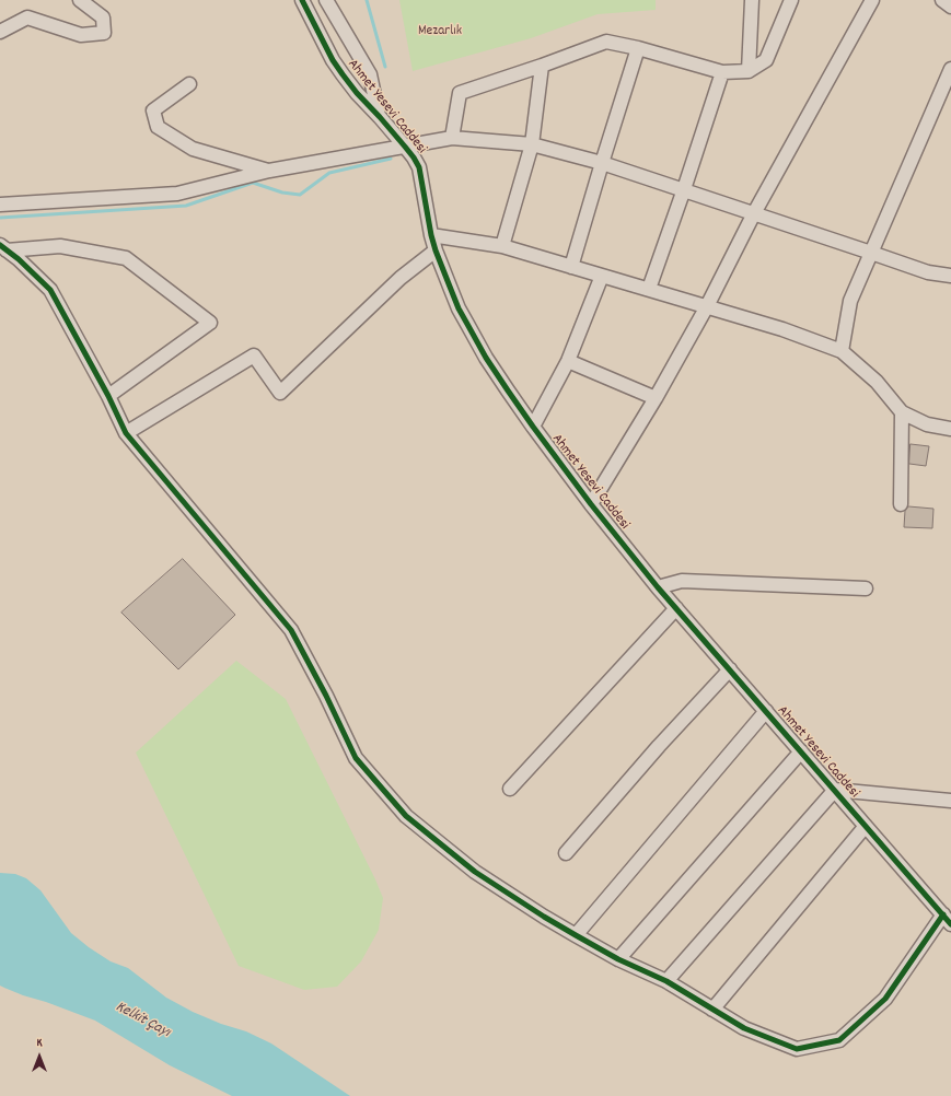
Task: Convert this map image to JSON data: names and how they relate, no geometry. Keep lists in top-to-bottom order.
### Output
{
  "streets": {
    "street": ["Ahmet Yesevi Caddesi"]
  },
  "water": ["Kelkit Çayı"],
  "parks": ["Mezarlık"],
  "north": "top"
}
